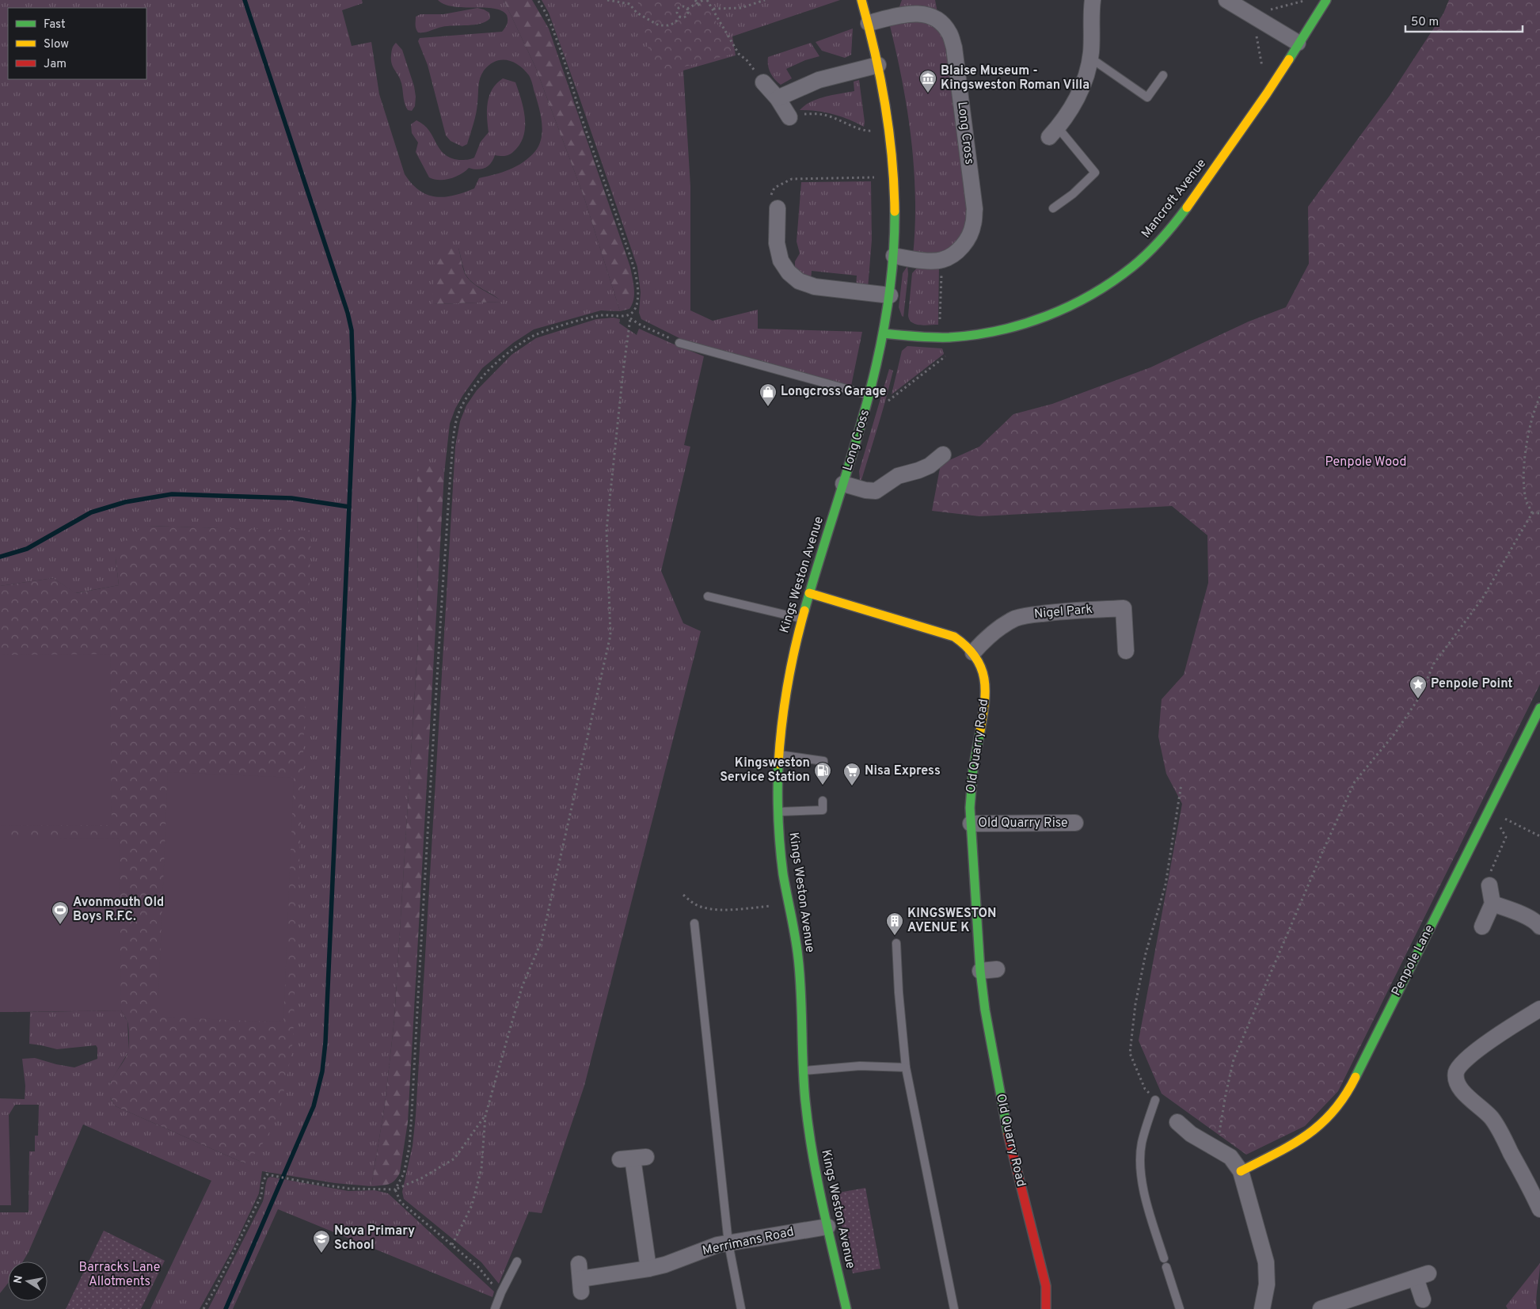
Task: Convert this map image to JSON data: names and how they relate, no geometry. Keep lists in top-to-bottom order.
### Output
{
  "streets": {
    "street": [
      "Long Cross",
      "Mancroft Avenue",
      "Kings Weston Avenue",
      "Nigel Park",
      "Old Quarry Road",
      "Old Quarry Rise",
      "Penpole Lane",
      "Merrimans Road"
    ]
  },
  "crossings": [
    ["Long Cross", "Mancroft Avenue"],
    ["Long Cross", "Kings Weston Avenue"],
    ["Kings Weston Avenue", "Old Quarry Road"],
    ["Kings Weston Avenue", "Merrimans Road"],
    ["Nigel Park", "Old Quarry Road"],
    ["Old Quarry Road", "Old Quarry Rise"]
  ],
  "parks": ["Penpole Wood", "Barracks Lane Allotments"],
  "places": {
    "museum": ["Blaise Museum - Kingsweston Roman Villa"],
    "shop": ["Longcross Garage"],
    "place": ["Penpole Point"],
    "fuel station": ["Kingsweston Service Station"],
    "supermarket": ["Nisa Express"],
    "sports": ["Avonmouth Old Boys R.F.C."],
    "building": ["KINGSWESTON AVENUE K"],
    "school or university": ["Nova Primary School"]
  },
  "legend": ["Fast", "Slow", "Jam"],
  "scale_bar": "50 m",
  "north": "left"
}
